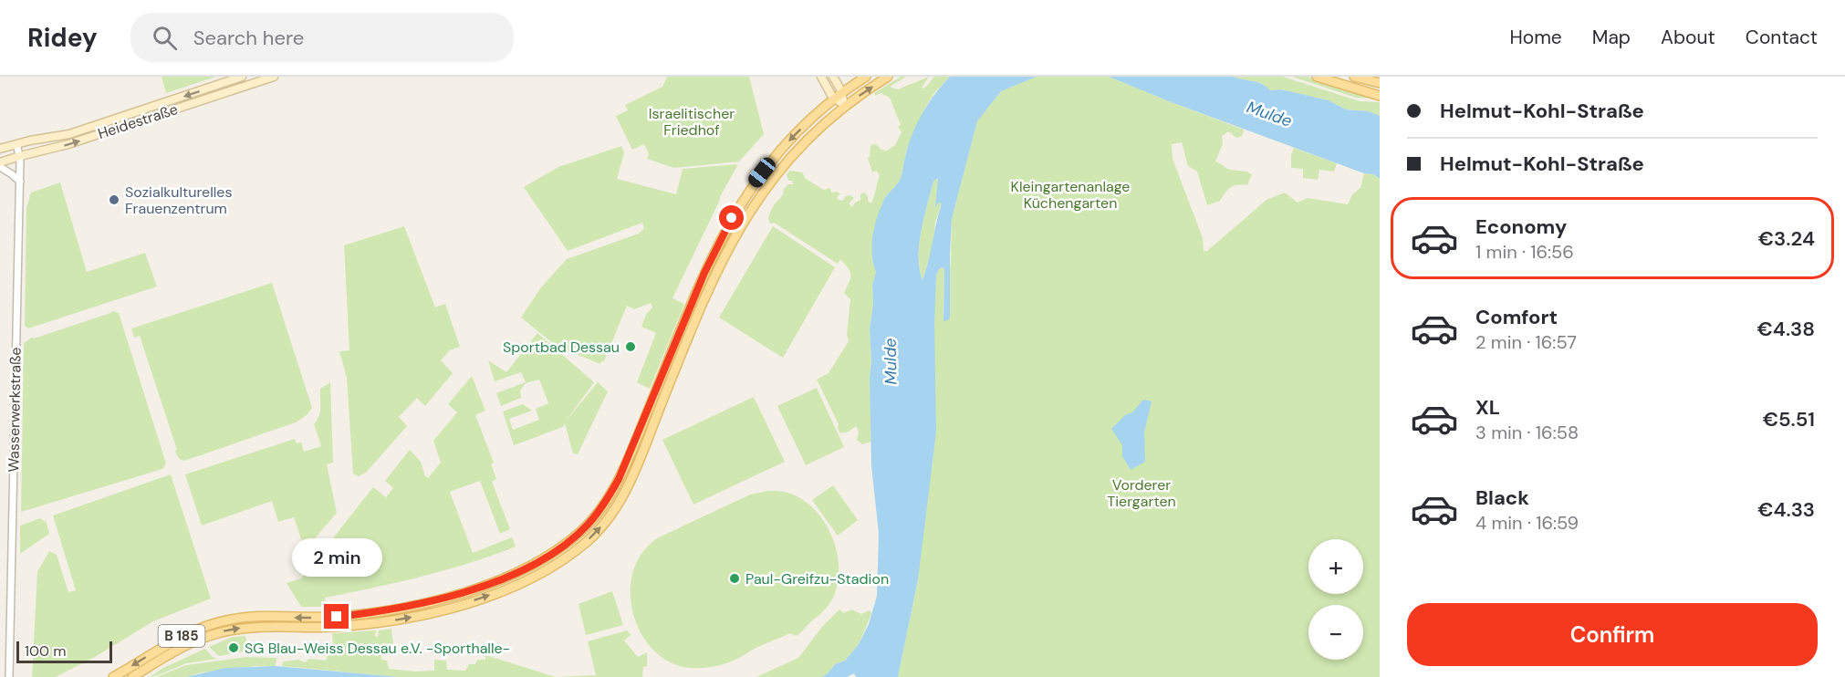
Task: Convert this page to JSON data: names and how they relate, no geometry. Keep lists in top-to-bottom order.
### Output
{
  "streets": {
    "main road": ["Heidestraße", "B 185"],
    "street": ["Wasserwerkstraße"]
  },
  "crossings": [
    ["Heidestraße", "Wasserwerkstraße"]
  ],
  "water": ["Mulde"],
  "parks": ["Israelitischer Friedhof", "Kleingartenanlage Küchengarten", "Vorderer Tiergarten"],
  "places": [
    "Sozialkulturelles Frauenzentrum",
    "Sportbad Dessau",
    "Paul-Greifzu-Stadion",
    "SG Blau-Weiss Dessau e.V. -Sporthalle-"
  ],
  "scale_bar": "100 m",
  "page": {
    "header": "Ridey",
    "search": "Search here",
    "nav": [
      "Home",
      "Map",
      "About",
      "Contact"
    ],
    "banner": ["Helmut-Kohl-Straße", "Helmut-Kohl-Straße"],
    "list": [
      {
        "name": "Economy",
        "note": "1 min · 16:56",
        "value": "€3.24"
      },
      {
        "name": "Comfort",
        "note": "2 min · 16:57",
        "value": "€4.38"
      },
      {
        "name": "XL",
        "note": "3 min · 16:58",
        "value": "€5.51"
      },
      {
        "name": "Black",
        "note": "4 min · 16:59",
        "value": "€4.33"
      }
    ],
    "bubble": "2 min",
    "map_buttons": ["+", "−"],
    "buttons": "Confirm",
    "scale": "100 m"
  }
}
